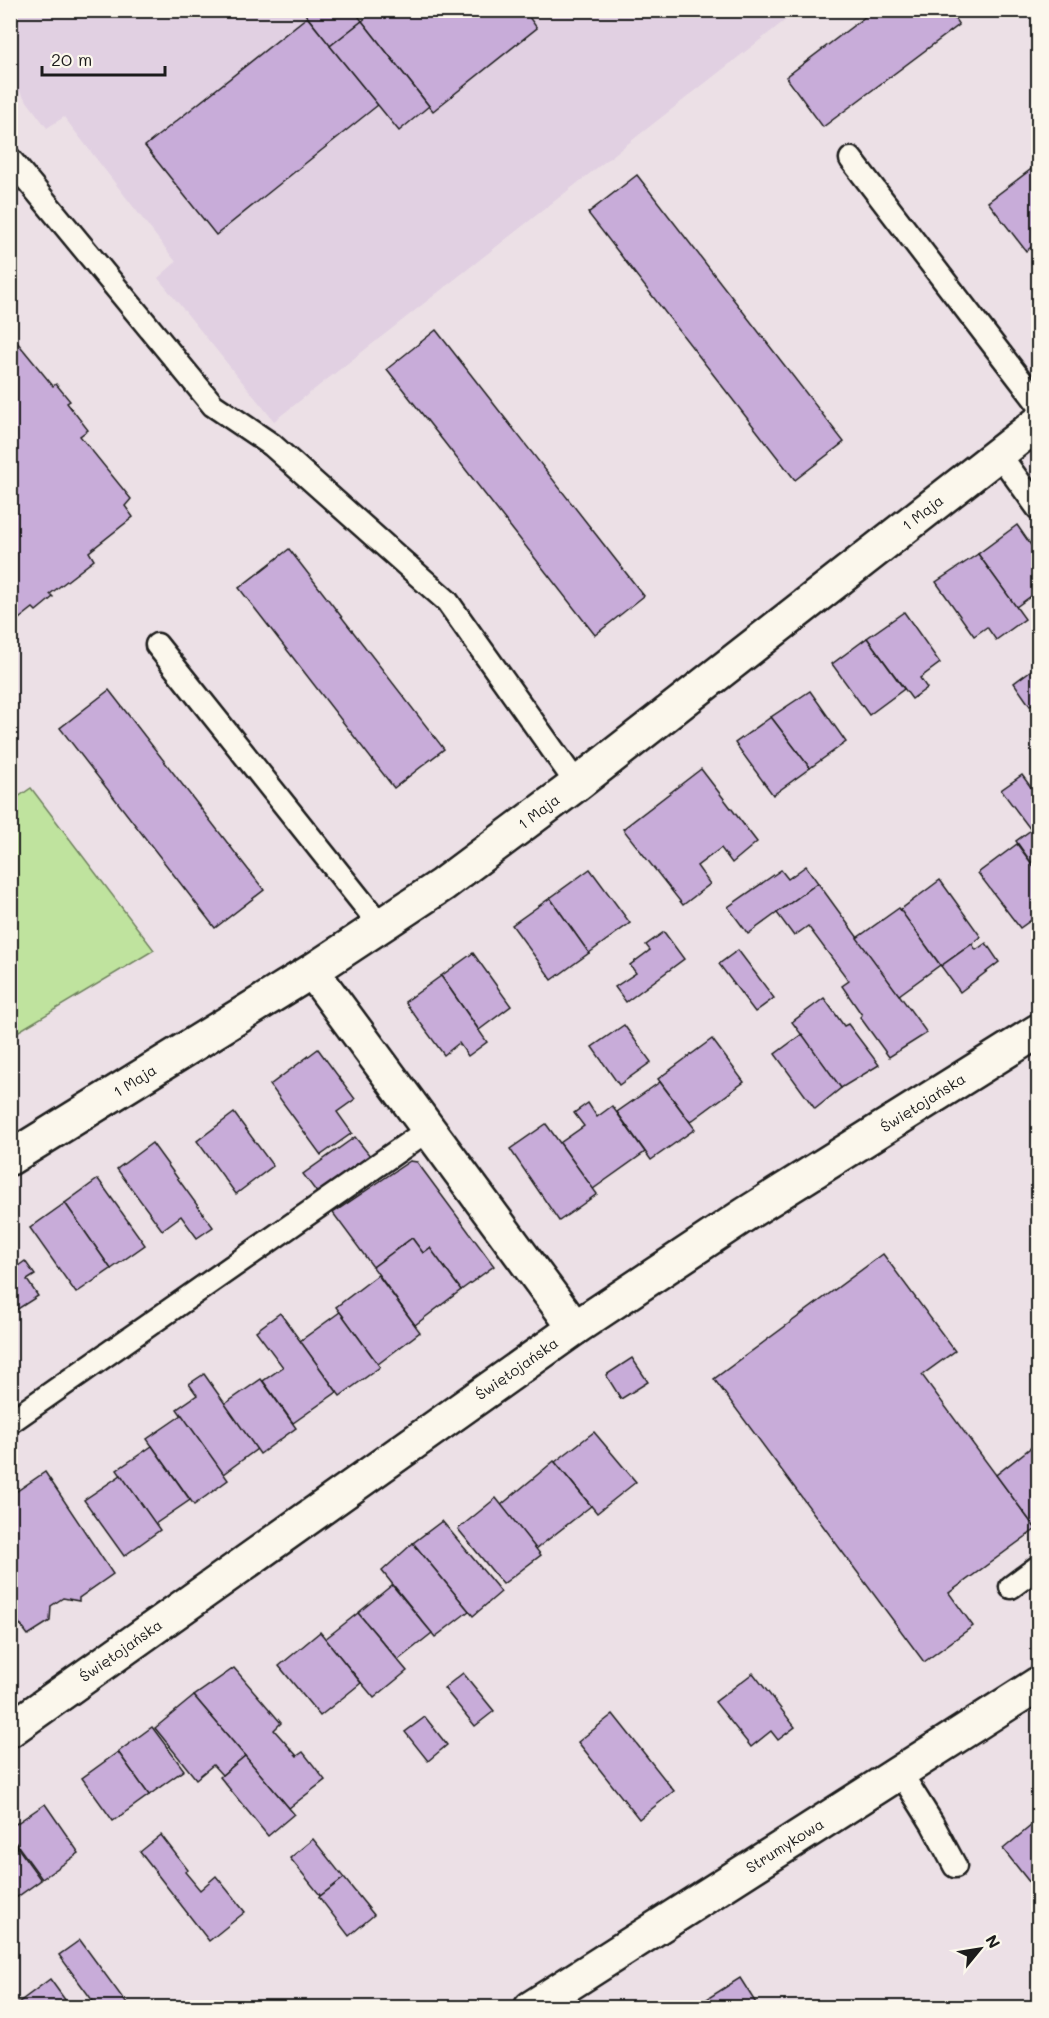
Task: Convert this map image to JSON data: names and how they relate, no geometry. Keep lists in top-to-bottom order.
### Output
{
  "streets": {
    "street": ["1 Maja", "Świętojańska", "Strumykowa"]
  },
  "scale_bar": "20 m",
  "north": "top right"
}
